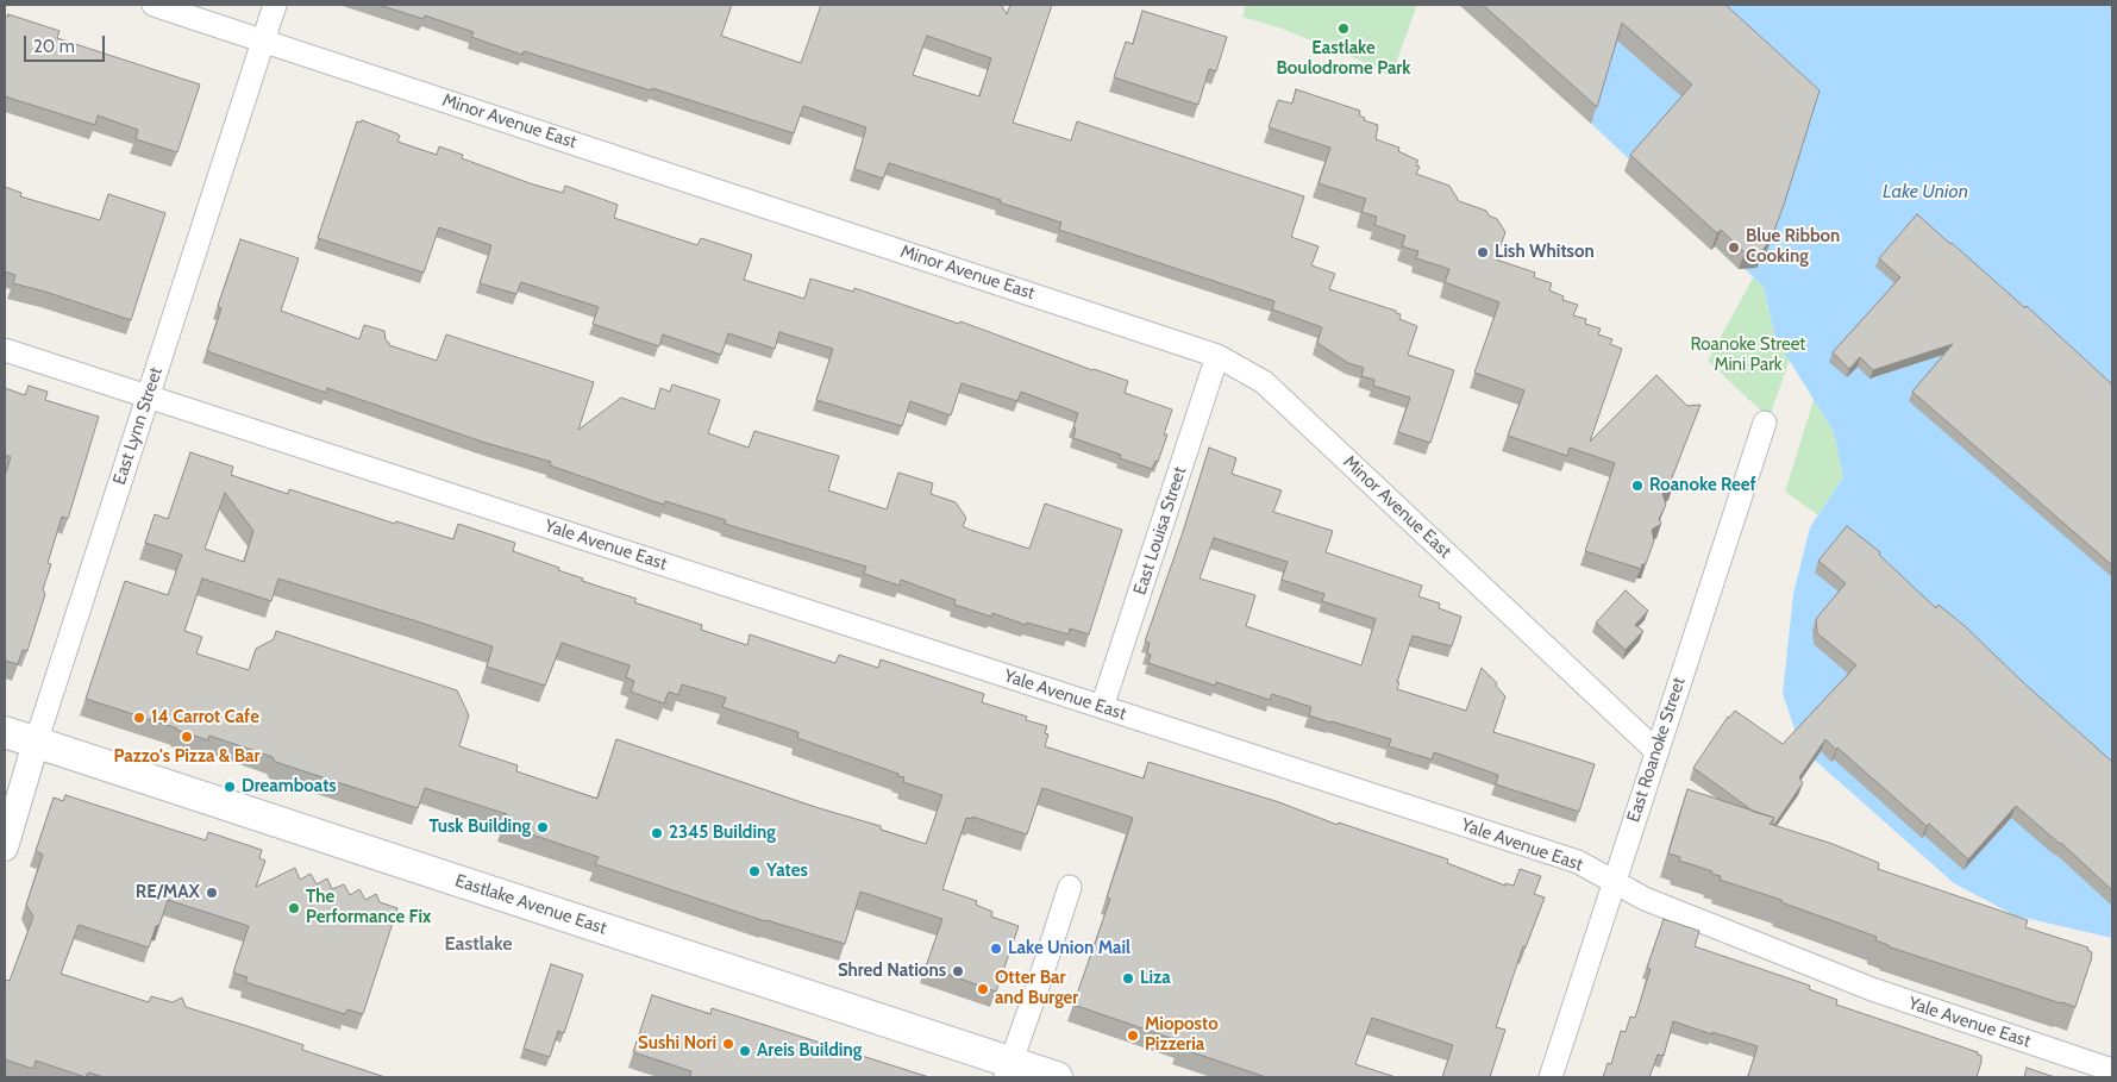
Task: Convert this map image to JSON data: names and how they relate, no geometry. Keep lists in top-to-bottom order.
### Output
{
  "streets": {
    "main road": ["Eastlake Avenue East"],
    "street": [
      "Minor Avenue East",
      "East Lynn Street",
      "East Louisa Street",
      "Yale Avenue East",
      "East Roanoke Street"
    ]
  },
  "crossings": [
    ["Minor Avenue East", "East Lynn Street"],
    ["Minor Avenue East", "East Louisa Street"],
    ["Minor Avenue East", "East Roanoke Street"],
    ["East Lynn Street", "Yale Avenue East"],
    ["East Lynn Street", "Eastlake Avenue East"],
    ["East Louisa Street", "Yale Avenue East"],
    ["Yale Avenue East", "East Roanoke Street"]
  ],
  "districts": ["Eastlake"],
  "water": ["Lake Union"],
  "parks": ["Roanoke Street Mini Park"],
  "places": [
    "Eastlake Boulodrome Park",
    "Blue Ribbon Cooking",
    "Lish Whitson",
    "Roanoke Reef",
    "14 Carrot Cafe",
    "Pazzo's Pizza & Bar",
    "Dreamboats",
    "Tusk Building",
    "2345 Building",
    "Yates",
    "RE/MAX",
    "The Performance Fix",
    "Lake Union Mail",
    "Shred Nations",
    "Liza",
    "Otter Bar and Burger",
    "Mioposto Pizzeria",
    "Sushi Nori",
    "Areis Building"
  ],
  "scale_bar": "20 m"
}
